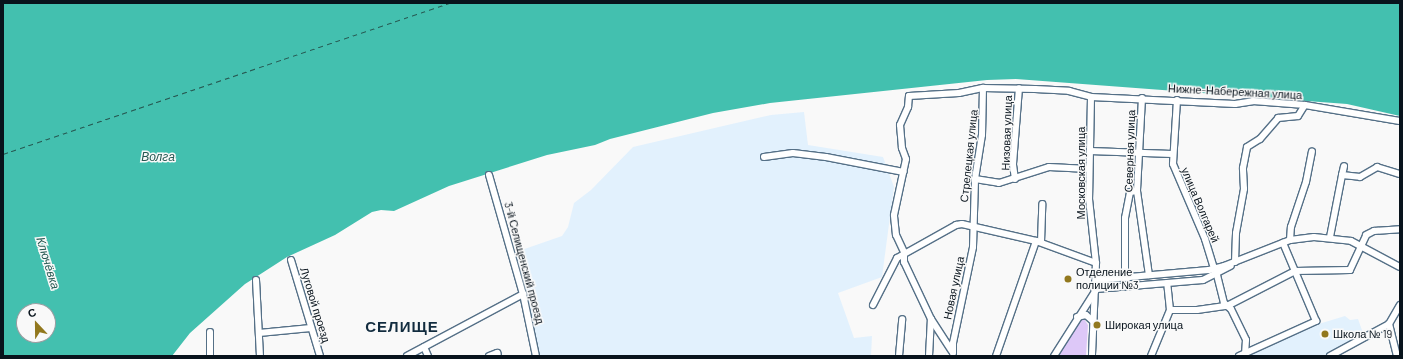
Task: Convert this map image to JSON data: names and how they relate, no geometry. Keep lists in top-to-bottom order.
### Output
{
  "streets": {
    "street": [
      "Нижне-Набережная улица",
      "Низовая улица",
      "Северная улица",
      "Стрелецкая улица",
      "Московская улица",
      "улица Волгарей",
      "3-й Селищенский проезд",
      "Новая улица",
      "Луговой проезд"
    ]
  },
  "crossings": [
    ["Нижне-Набережная улица", "Низовая улица"],
    ["Нижне-Набережная улица", "Северная улица"],
    ["Нижне-Набережная улица", "Стрелецкая улица"],
    ["Нижне-Набережная улица", "Московская улица"],
    ["Нижне-Набережная улица", "улица Волгарей"],
    ["Стрелецкая улица", "Новая улица"]
  ],
  "districts": ["СЕЛИЩЕ"],
  "water": ["Волга", "Ключёвка"],
  "places": ["Отделение полиции №3", "Широкая улица", "Школа № 19"],
  "north": "top"
}
